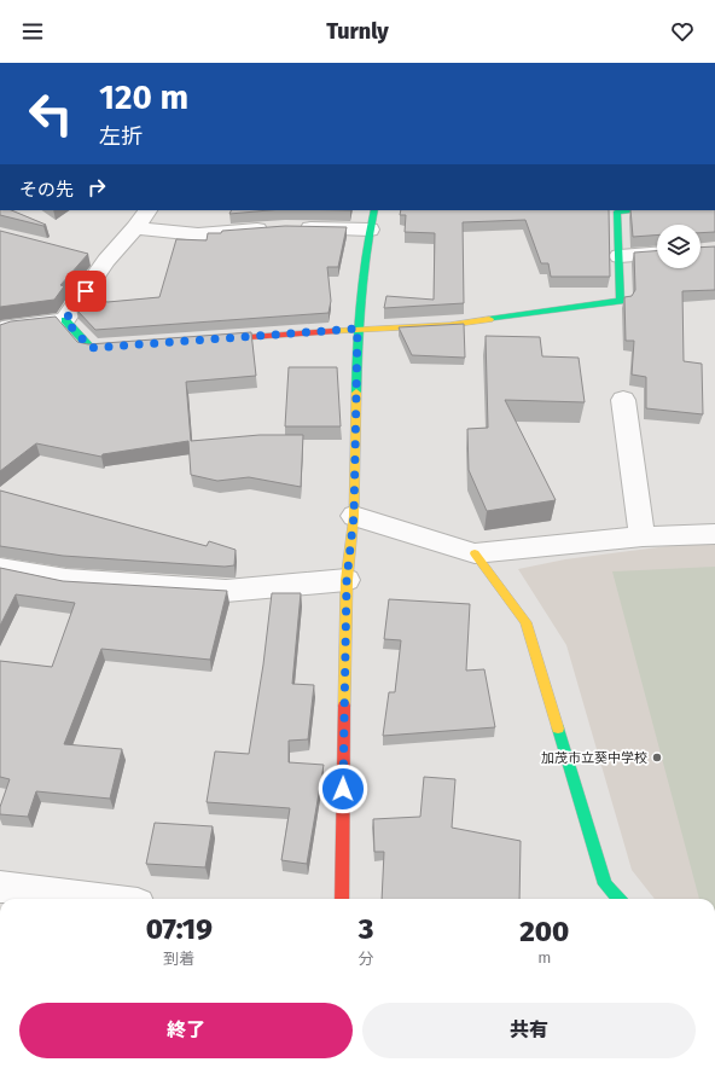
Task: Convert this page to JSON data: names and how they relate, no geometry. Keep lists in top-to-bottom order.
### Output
{
  "places": ["加茂市立葵中学校"],
  "page": {
    "header": "Turnly",
    "turn": ["120 m", "左折"],
    "then": "その先",
    "eta": [
      "07:19",
      "到着",
      "3",
      "分",
      "200",
      "m"
    ],
    "buttons": ["終了", "共有"]
  }
}
